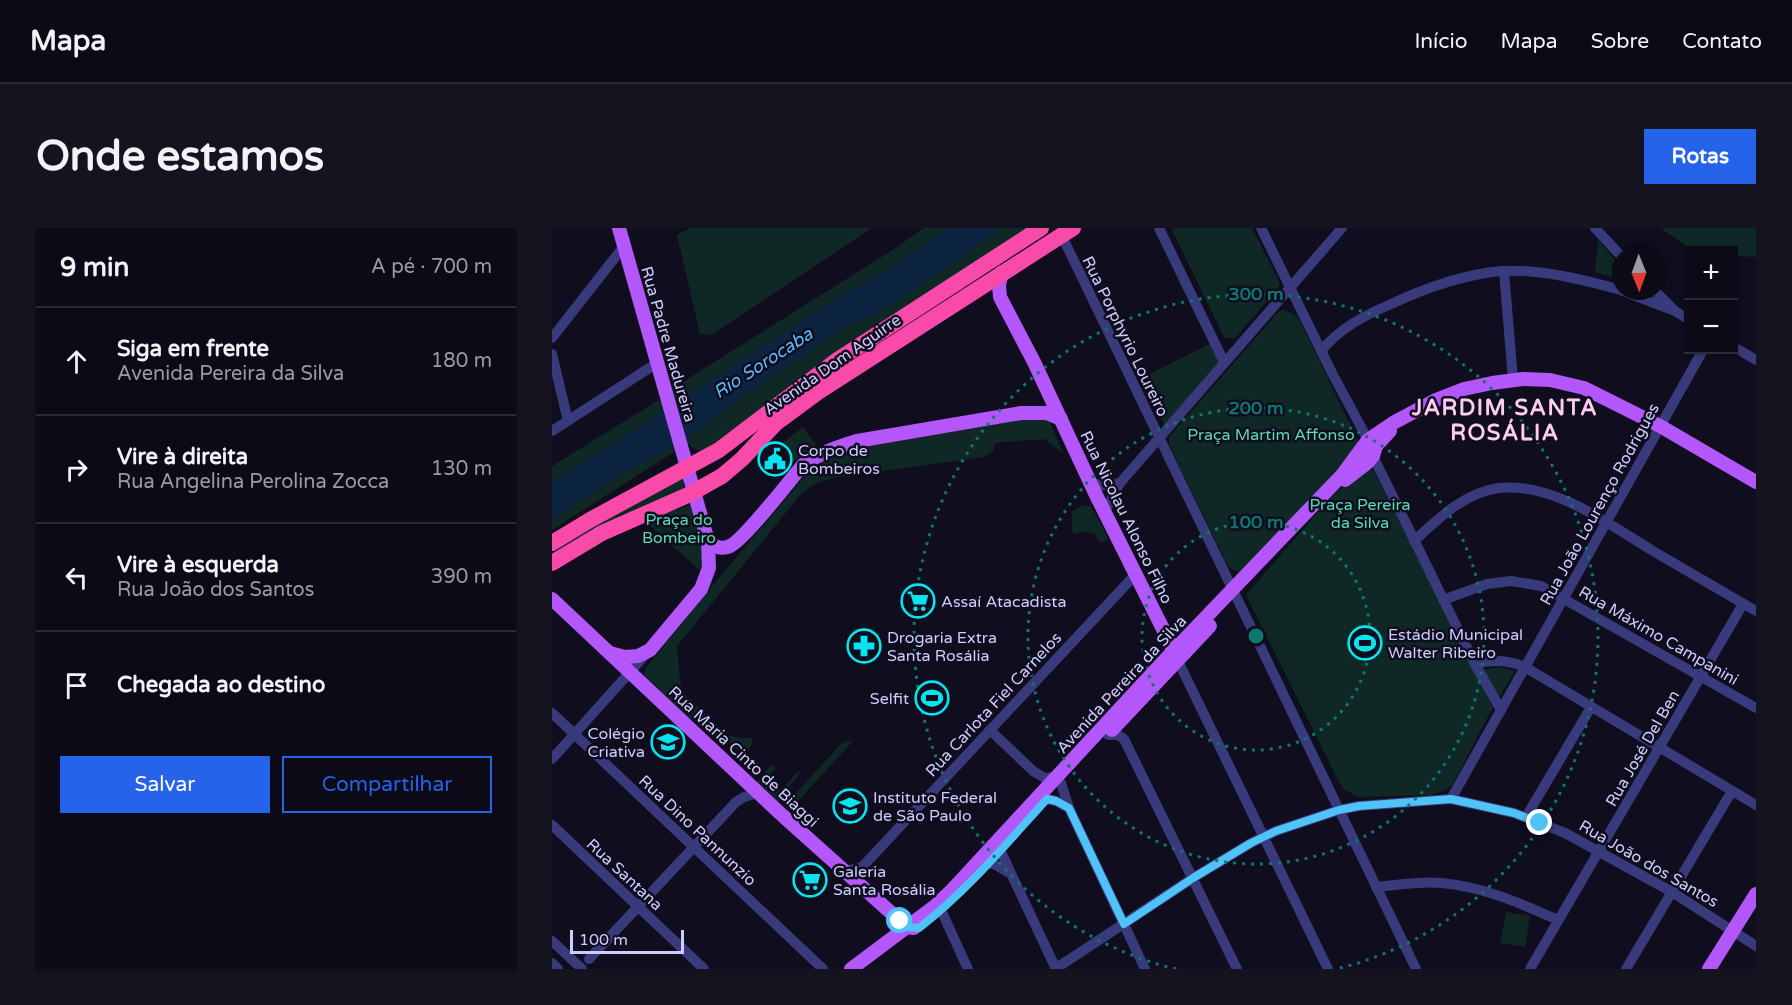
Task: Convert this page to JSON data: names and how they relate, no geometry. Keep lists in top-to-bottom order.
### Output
{
  "streets": {
    "highway": ["Avenida Dom Aguirre"],
    "main road": [
      "Rua Padre Madureira",
      "Rua Nicolau Alonso Filho",
      "Avenida Pereira da Silva",
      "Rua Maria Cinto de Biaggi"
    ],
    "street": [
      "Rua Porphyrio Loureiro",
      "Rua João Lourenço Rodrigues",
      "Rua Máximo Campanini",
      "Rua Carlota Fiel Carnelos",
      "Rua José Del Ben",
      "Rua Dino Pannunzio",
      "Rua João dos Santos",
      "Rua Santana"
    ]
  },
  "crossings": [
    ["Rua Porphyrio Loureiro", "Avenida Dom Aguirre"],
    ["Rua Porphyrio Loureiro", "Avenida Pereira da Silva"],
    ["Rua Porphyrio Loureiro", "Rua João dos Santos"],
    ["Rua Padre Madureira", "Avenida Dom Aguirre"],
    ["Avenida Dom Aguirre", "Rua Nicolau Alonso Filho"],
    ["Rua João Lourenço Rodrigues", "Rua Máximo Campanini"],
    ["Rua João Lourenço Rodrigues", "Avenida Pereira da Silva"],
    ["Rua João Lourenço Rodrigues", "Rua João dos Santos"],
    ["Rua Nicolau Alonso Filho", "Avenida Pereira da Silva"],
    ["Rua Nicolau Alonso Filho", "Rua Carlota Fiel Carnelos"],
    ["Rua Nicolau Alonso Filho", "Rua João dos Santos"],
    ["Rua Máximo Campanini", "Rua José Del Ben"],
    ["Avenida Pereira da Silva", "Rua Maria Cinto de Biaggi"],
    ["Rua Carlota Fiel Carnelos", "Rua Maria Cinto de Biaggi"],
    ["Rua José Del Ben", "Rua João dos Santos"]
  ],
  "districts": ["JARDIM SANTA ROSÁLIA"],
  "water": ["Rio Sorocaba"],
  "parks": ["Praça Martim Affonso", "Praça Pereira da Silva", "Praça do Bombeiro"],
  "places": {
    "public building": ["Corpo de Bombeiros"],
    "supermarket": ["Assaí Atacadista", "Galeria Santa Rosália"],
    "sports": ["Estádio Municipal Walter Ribeiro", "Selfit"],
    "pharmacy": ["Drogaria Extra Santa Rosália"],
    "school or university": ["Colégio Criativa", "Instituto Federal de São Paulo"]
  },
  "scale_bar": "100 m",
  "north": "bottom",
  "page": {
    "header": "Mapa",
    "nav": [
      "Início",
      "Mapa",
      "Sobre",
      "Contato"
    ],
    "buttons": [
      "Rotas",
      ["Salvar", "Compartilhar"]
    ],
    "title": "Onde estamos",
    "heading": ["9 min", "A pé · 700 m"],
    "map_buttons": ["+", "−"],
    "list": [
      ["Siga em frente", "Avenida Pereira da Silva", "180 m"],
      ["Vire à direita", "Rua Angelina Perolina Zocca", "130 m"],
      ["Vire à esquerda", "Rua João dos Santos", "390 m"],
      "Chegada ao destino"
    ],
    "scale": "100 m"
  },
  "rings": ["300 m", "200 m", "100 m"]
}
